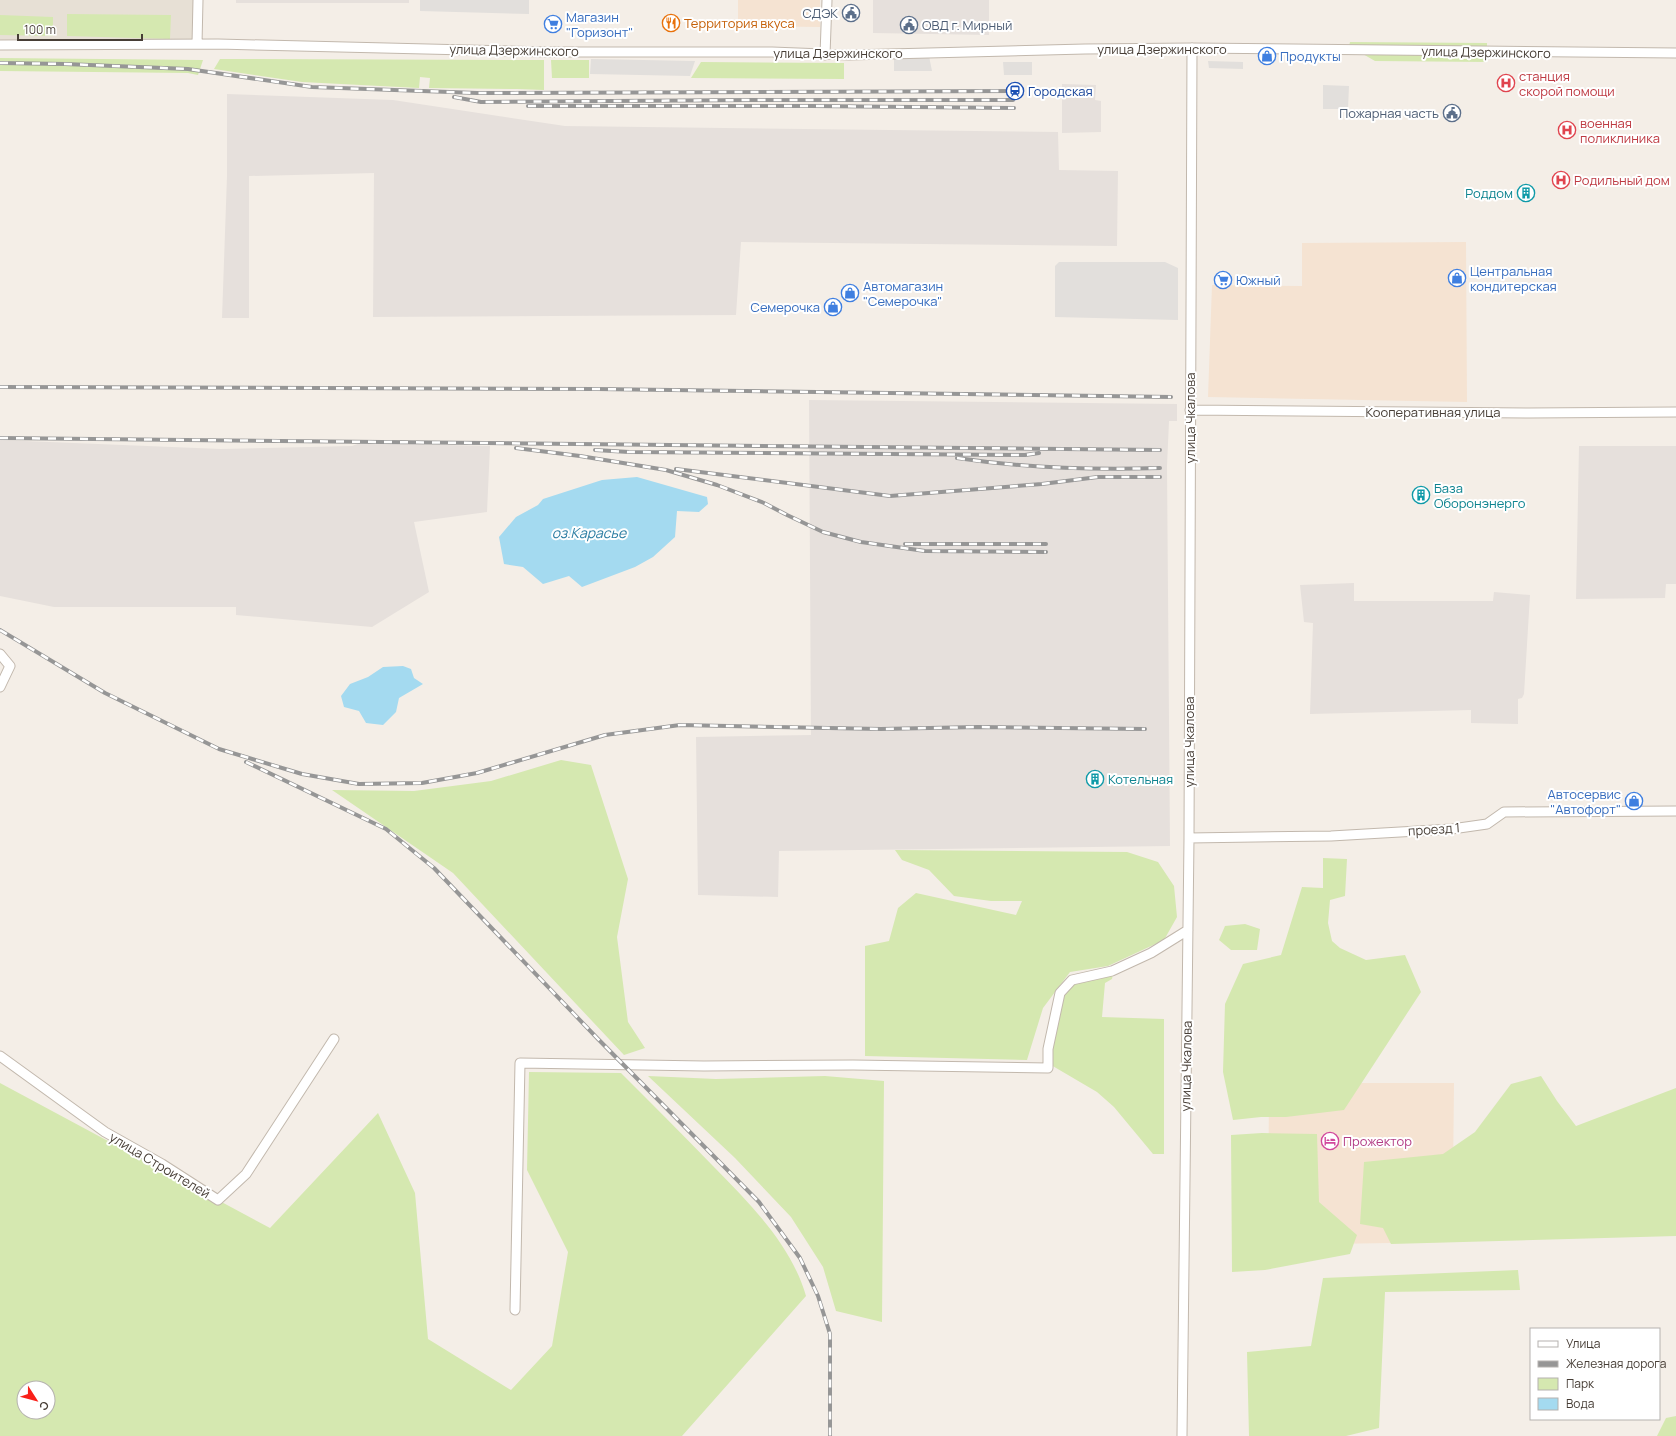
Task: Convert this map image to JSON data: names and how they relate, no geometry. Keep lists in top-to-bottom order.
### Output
{
  "streets": {
    "street": [
      "улица Дзержинского",
      "Кооперативная улица",
      "улица Чкалова",
      "проезд 1",
      "улица Строителей"
    ]
  },
  "crossings": [
    ["улица Дзержинского", "улица Чкалова"],
    ["Кооперативная улица", "улица Чкалова"],
    ["улица Чкалова", "проезд 1"]
  ],
  "water": ["оз.Карасье"],
  "places": {
    "public building": ["СДЭК", "ОВД г. Мирный", "Пожарная часть"],
    "restaurant": ["Территория вкуса"],
    "supermarket": ["Магазин \"Горизонт\"", "Южный"],
    "shop": [
      "Продукты",
      "Центральная кондитерская",
      "Автомагазин \"Семерочка\"",
      "Семерочка",
      "Автосервис \"Автофорт\""
    ],
    "hospital": ["станция скорой помощи", "военная поликлиника", "Родильный дом"],
    "station": ["Городская"],
    "building": ["Роддом", "База Оборонэнерго", "Котельная"],
    "hotel": ["Прожектор"]
  },
  "legend": [
    "Улица",
    "Железная дорога",
    "Парк",
    "Вода"
  ],
  "scale_bar": "100 m",
  "north": "bottom right"
}
